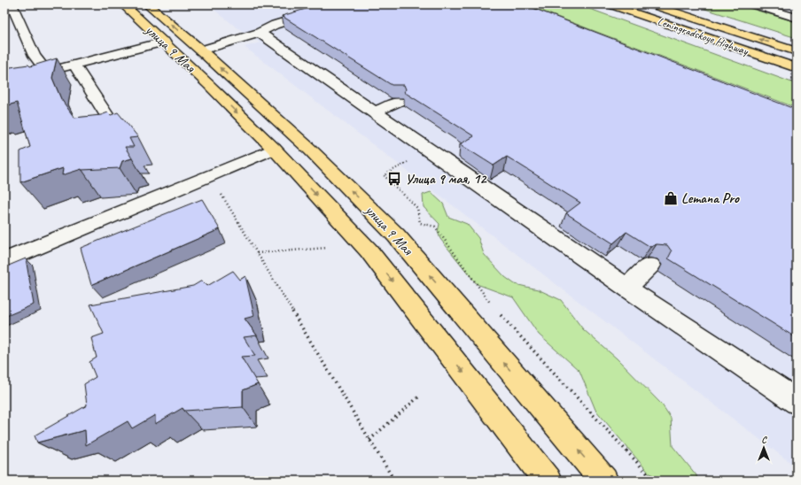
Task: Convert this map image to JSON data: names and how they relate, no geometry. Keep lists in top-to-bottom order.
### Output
{
  "streets": {
    "main road": ["Leningradskoye Highway", "улица 9 Мая"]
  },
  "places": {
    "bus stop": ["Улица 9 мая, 12"],
    "shop": ["Lemana Pro"]
  },
  "north": "top"
}
